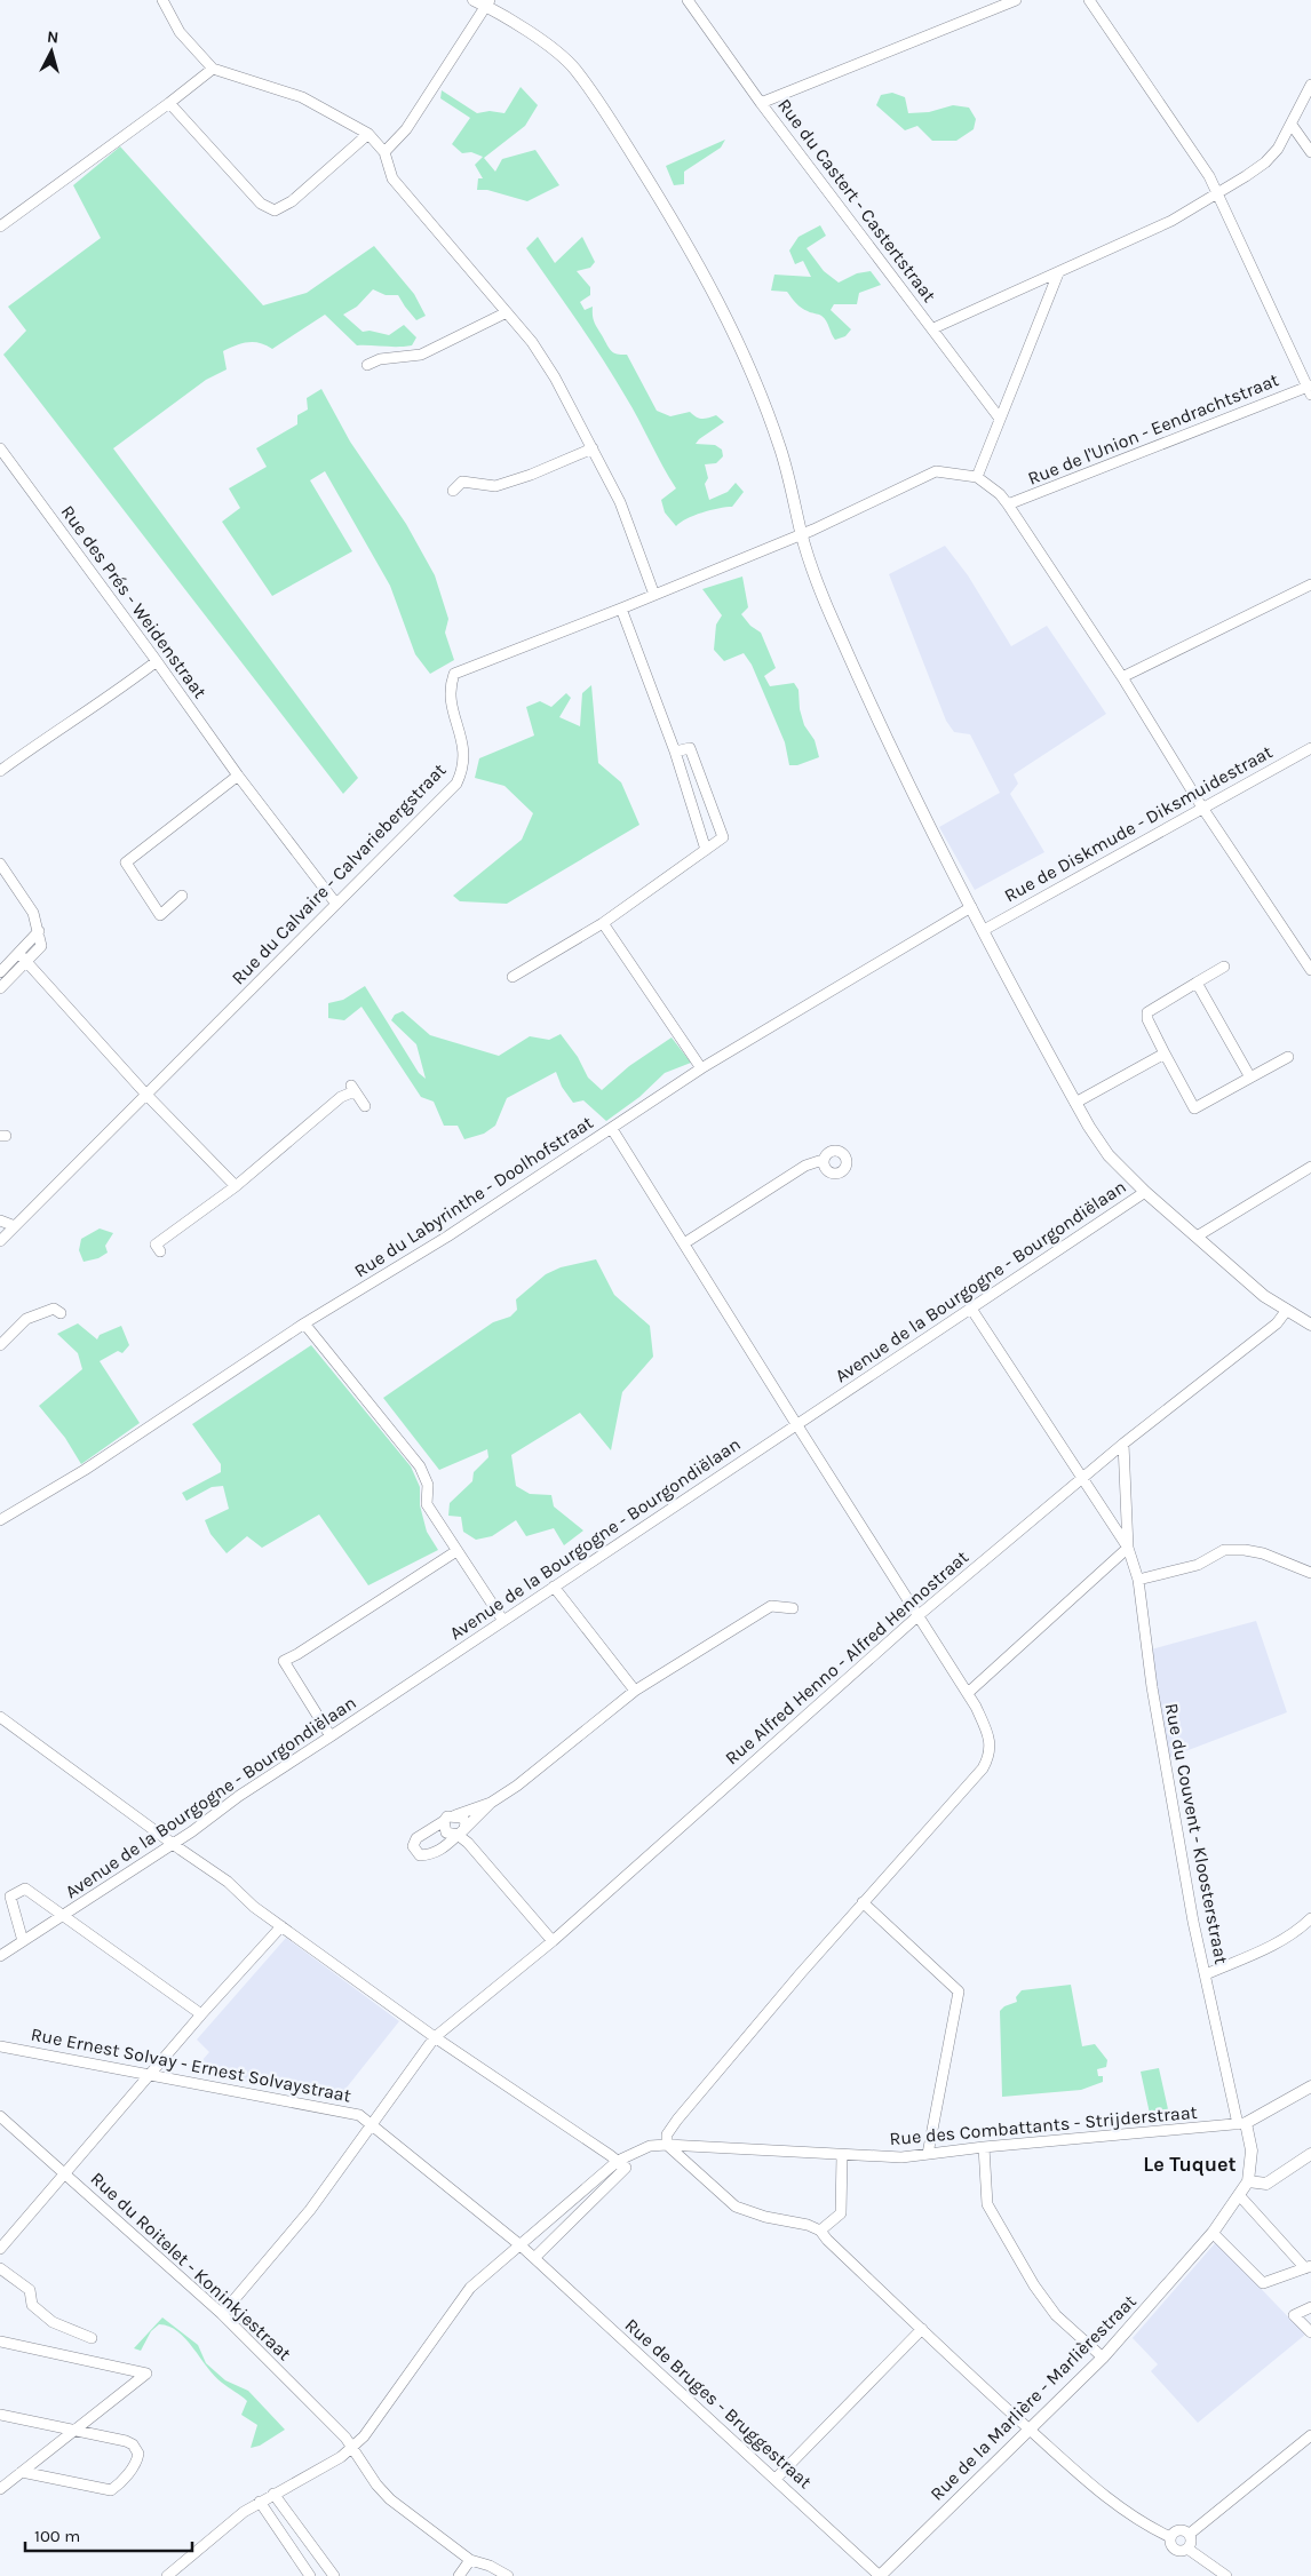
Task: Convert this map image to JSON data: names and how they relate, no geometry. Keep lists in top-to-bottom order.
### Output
{
  "streets": {
    "street": [
      "Rue du Castert - Castertstraat",
      "Rue de l'Union - Eendrachtstraat",
      "Rue des Prés - Weidenstraat",
      "Rue de Diskmude - Diksmuidestraat",
      "Rue du Calvaire - Calvariebergstraat",
      "Rue du Labyrinthe - Doolhofstraat",
      "Avenue de la Bourgogne - Bourgondiëlaan",
      "Rue Alfred Henno - Alfred Hennostraat",
      "Rue du Couvent - Kloosterstraat",
      "Rue Ernest Solvay - Ernest Solvaystraat",
      "Rue des Combattants - Strijderstraat",
      "Rue du Roitelet - Koninkjestraat",
      "Rue de la Marlière - Marlièrestraat",
      "Rue de Bruges - Bruggestraat"
    ]
  },
  "crossings": [
    ["Rue des Prés - Weidenstraat", "Rue du Calvaire - Calvariebergstraat"],
    ["Avenue de la Bourgogne - Bourgondiëlaan", "Rue du Couvent - Kloosterstraat"],
    ["Rue Alfred Henno - Alfred Hennostraat", "Rue du Couvent - Kloosterstraat"],
    ["Rue Alfred Henno - Alfred Hennostraat", "Rue Ernest Solvay - Ernest Solvaystraat"],
    ["Rue Alfred Henno - Alfred Hennostraat", "Rue du Roitelet - Koninkjestraat"],
    ["Rue du Couvent - Kloosterstraat", "Rue des Combattants - Strijderstraat"],
    ["Rue du Couvent - Kloosterstraat", "Rue de la Marlière - Marlièrestraat"],
    ["Rue Ernest Solvay - Ernest Solvaystraat", "Rue des Combattants - Strijderstraat"],
    ["Rue Ernest Solvay - Ernest Solvaystraat", "Rue de Bruges - Bruggestraat"],
    ["Rue des Combattants - Strijderstraat", "Rue du Roitelet - Koninkjestraat"],
    ["Rue des Combattants - Strijderstraat", "Rue de la Marlière - Marlièrestraat"],
    ["Rue des Combattants - Strijderstraat", "Rue de Bruges - Bruggestraat"],
    ["Rue de la Marlière - Marlièrestraat", "Rue de Bruges - Bruggestraat"]
  ],
  "districts": ["Le Tuquet"],
  "scale_bar": "100 m",
  "north": "top"
}
